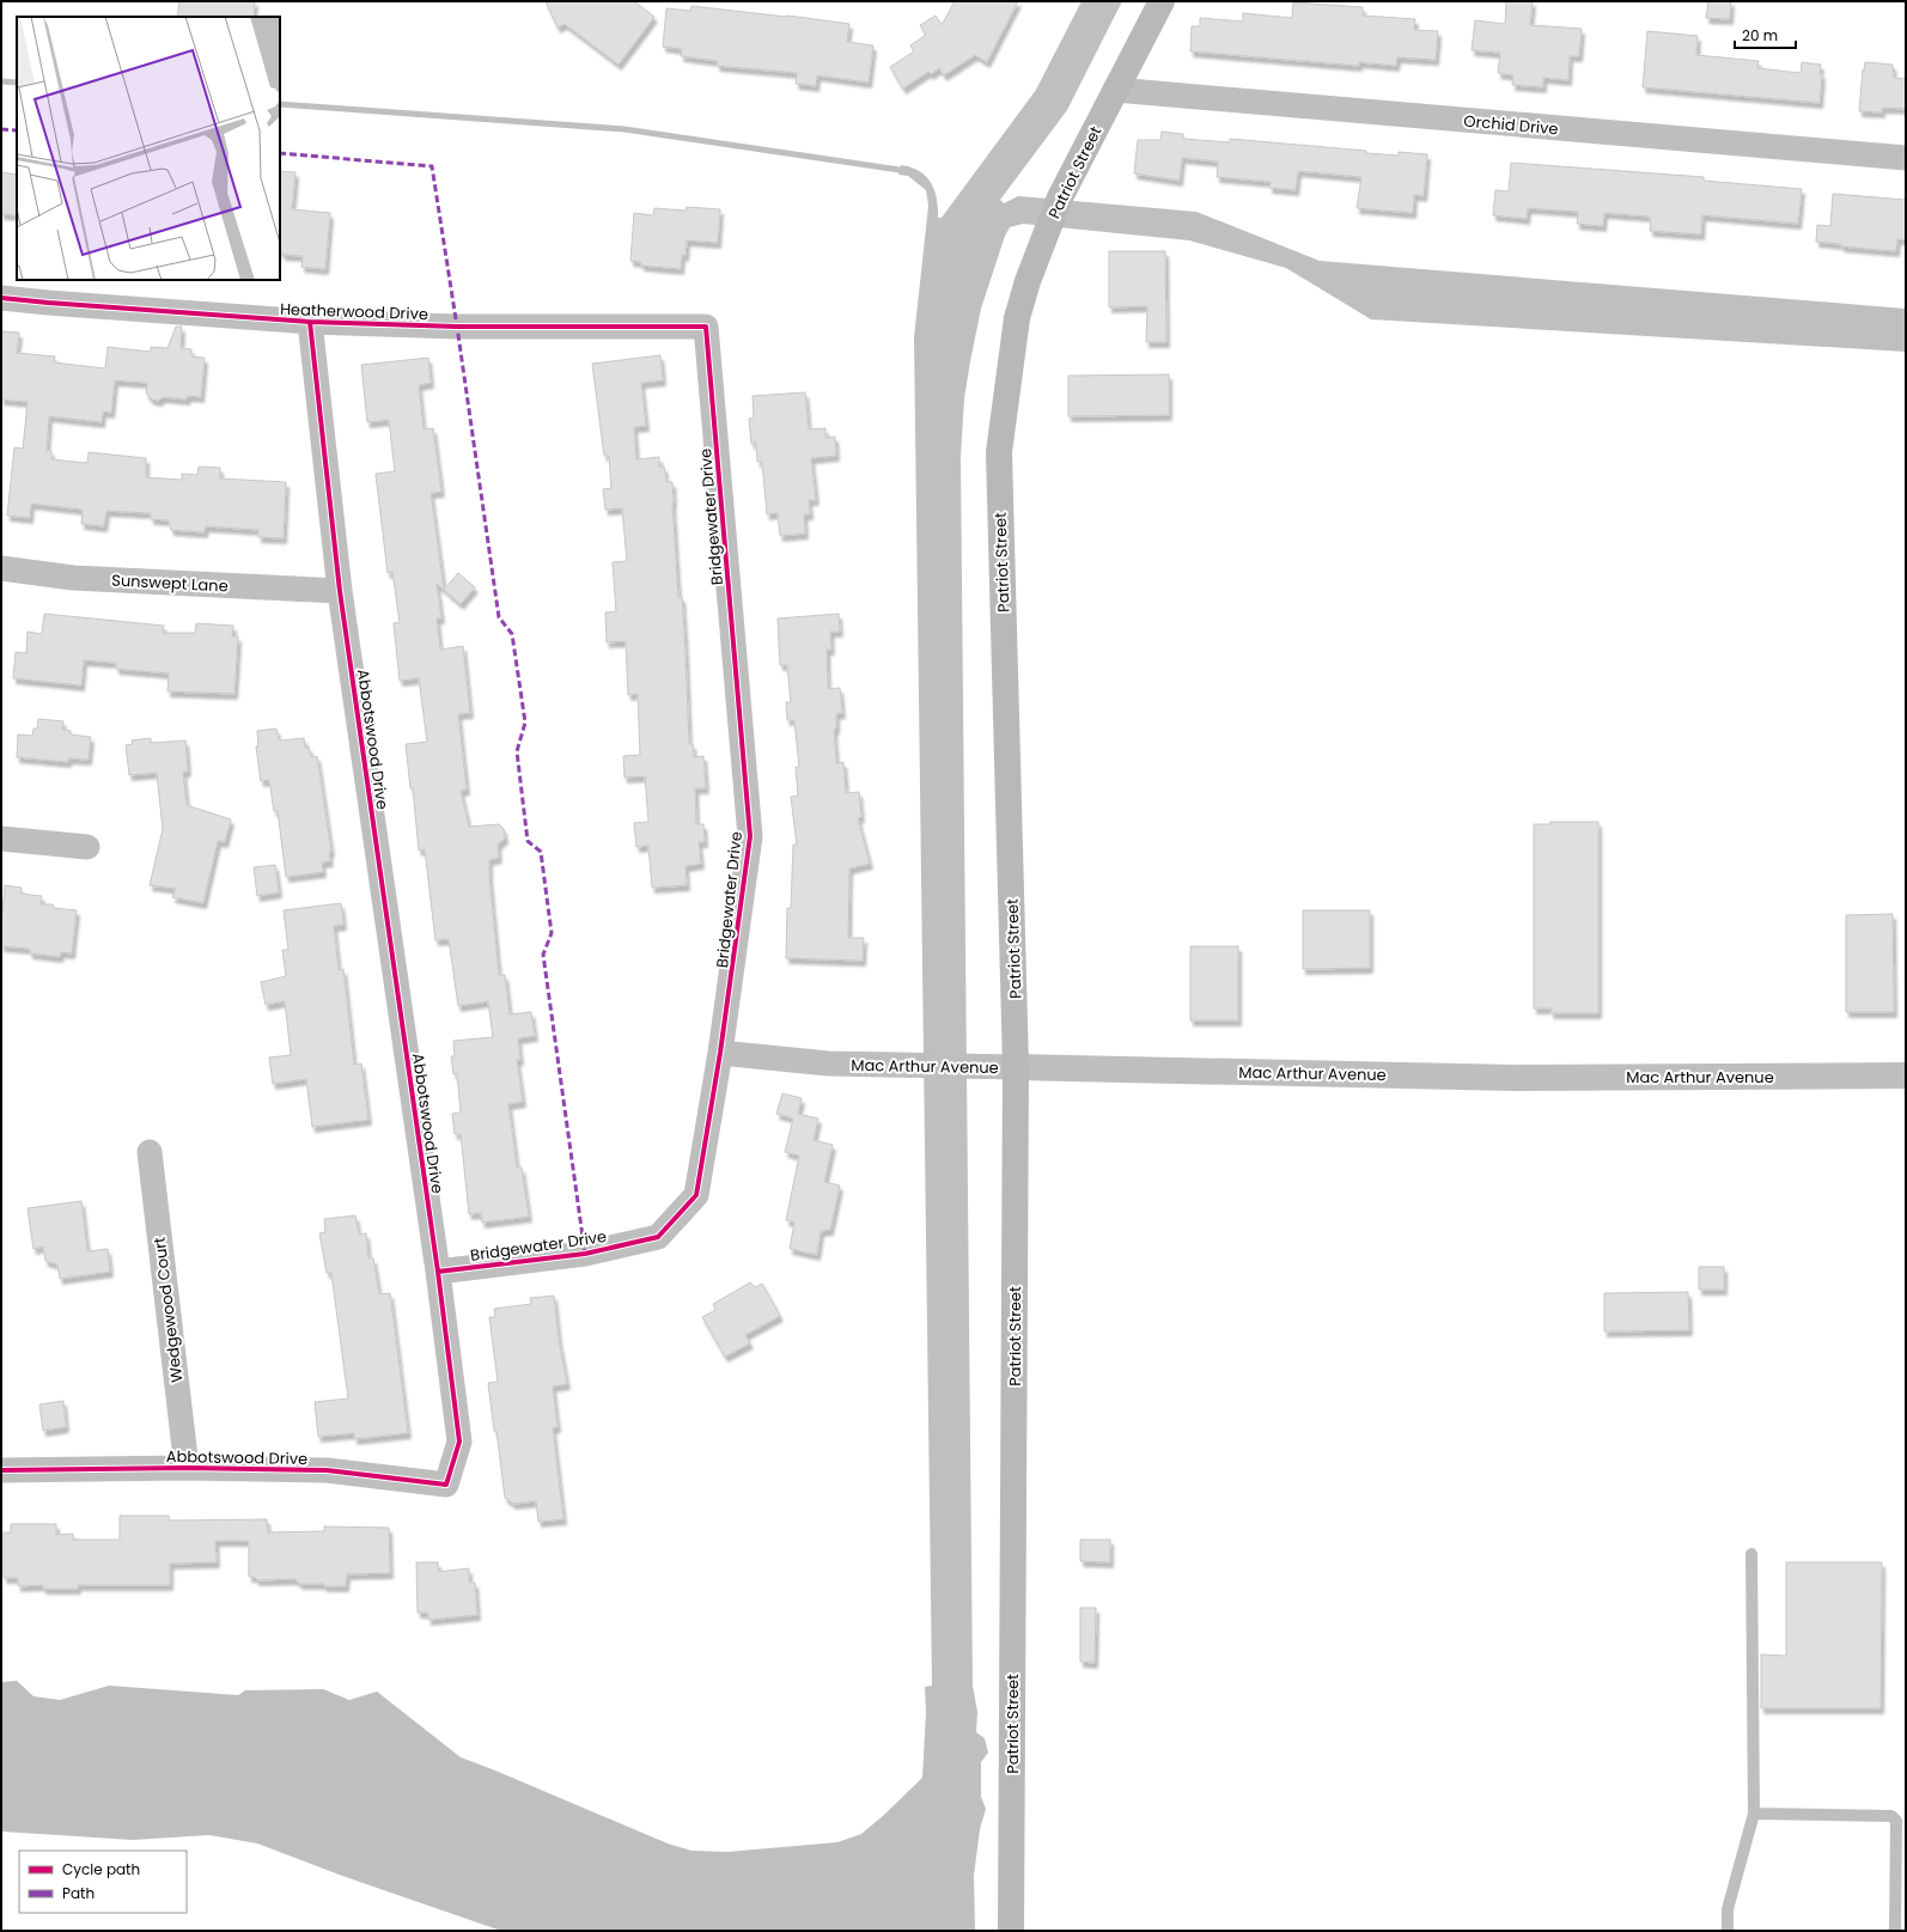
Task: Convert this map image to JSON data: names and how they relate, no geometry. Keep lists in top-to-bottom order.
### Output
{
  "streets": {
    "main road": ["Patriot Street"],
    "street": [
      "Orchid Drive",
      "Heatherwood Drive",
      "Bridgewater Drive",
      "Sunswept Lane",
      "Abbotswood Drive",
      "Mac Arthur Avenue",
      "Wedgewood Court"
    ]
  },
  "crossings": [
    ["Orchid Drive", "Patriot Street"],
    ["Patriot Street", "Mac Arthur Avenue"],
    ["Heatherwood Drive", "Bridgewater Drive"],
    ["Heatherwood Drive", "Abbotswood Drive"],
    ["Bridgewater Drive", "Abbotswood Drive"],
    ["Bridgewater Drive", "Mac Arthur Avenue"],
    ["Sunswept Lane", "Abbotswood Drive"],
    ["Abbotswood Drive", "Wedgewood Court"]
  ],
  "legend": ["Cycle path", "Path"],
  "scale_bar": "20 m"
}
